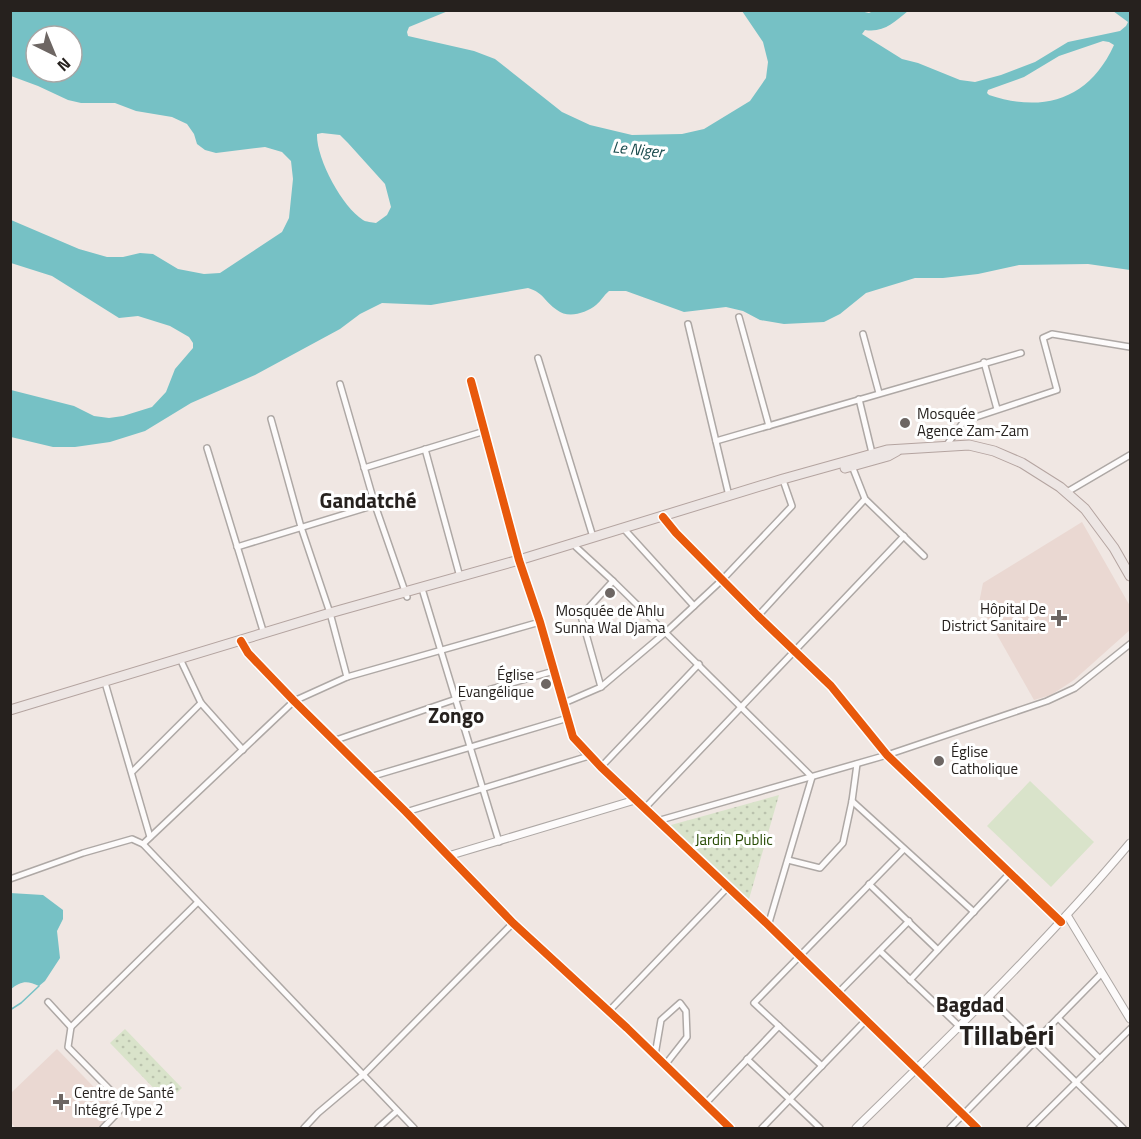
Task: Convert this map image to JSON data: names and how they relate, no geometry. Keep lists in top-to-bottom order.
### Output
{
  "districts": [
    "Gandatché",
    "Zongo",
    "Bagdad",
    "Tillabéri"
  ],
  "water": ["Le Niger"],
  "parks": ["Jardin Public"],
  "places": {
    "other": [
      "Mosquée Agence Zam-Zam",
      "Mosquée de Ahlu Sunna Wal Djama",
      "Église Evangélique",
      "Église Catholique"
    ],
    "health": ["Hôpital De District Sanitaire", "Centre de Santé Intégré Type 2"]
  },
  "north": "bottom right"
}
